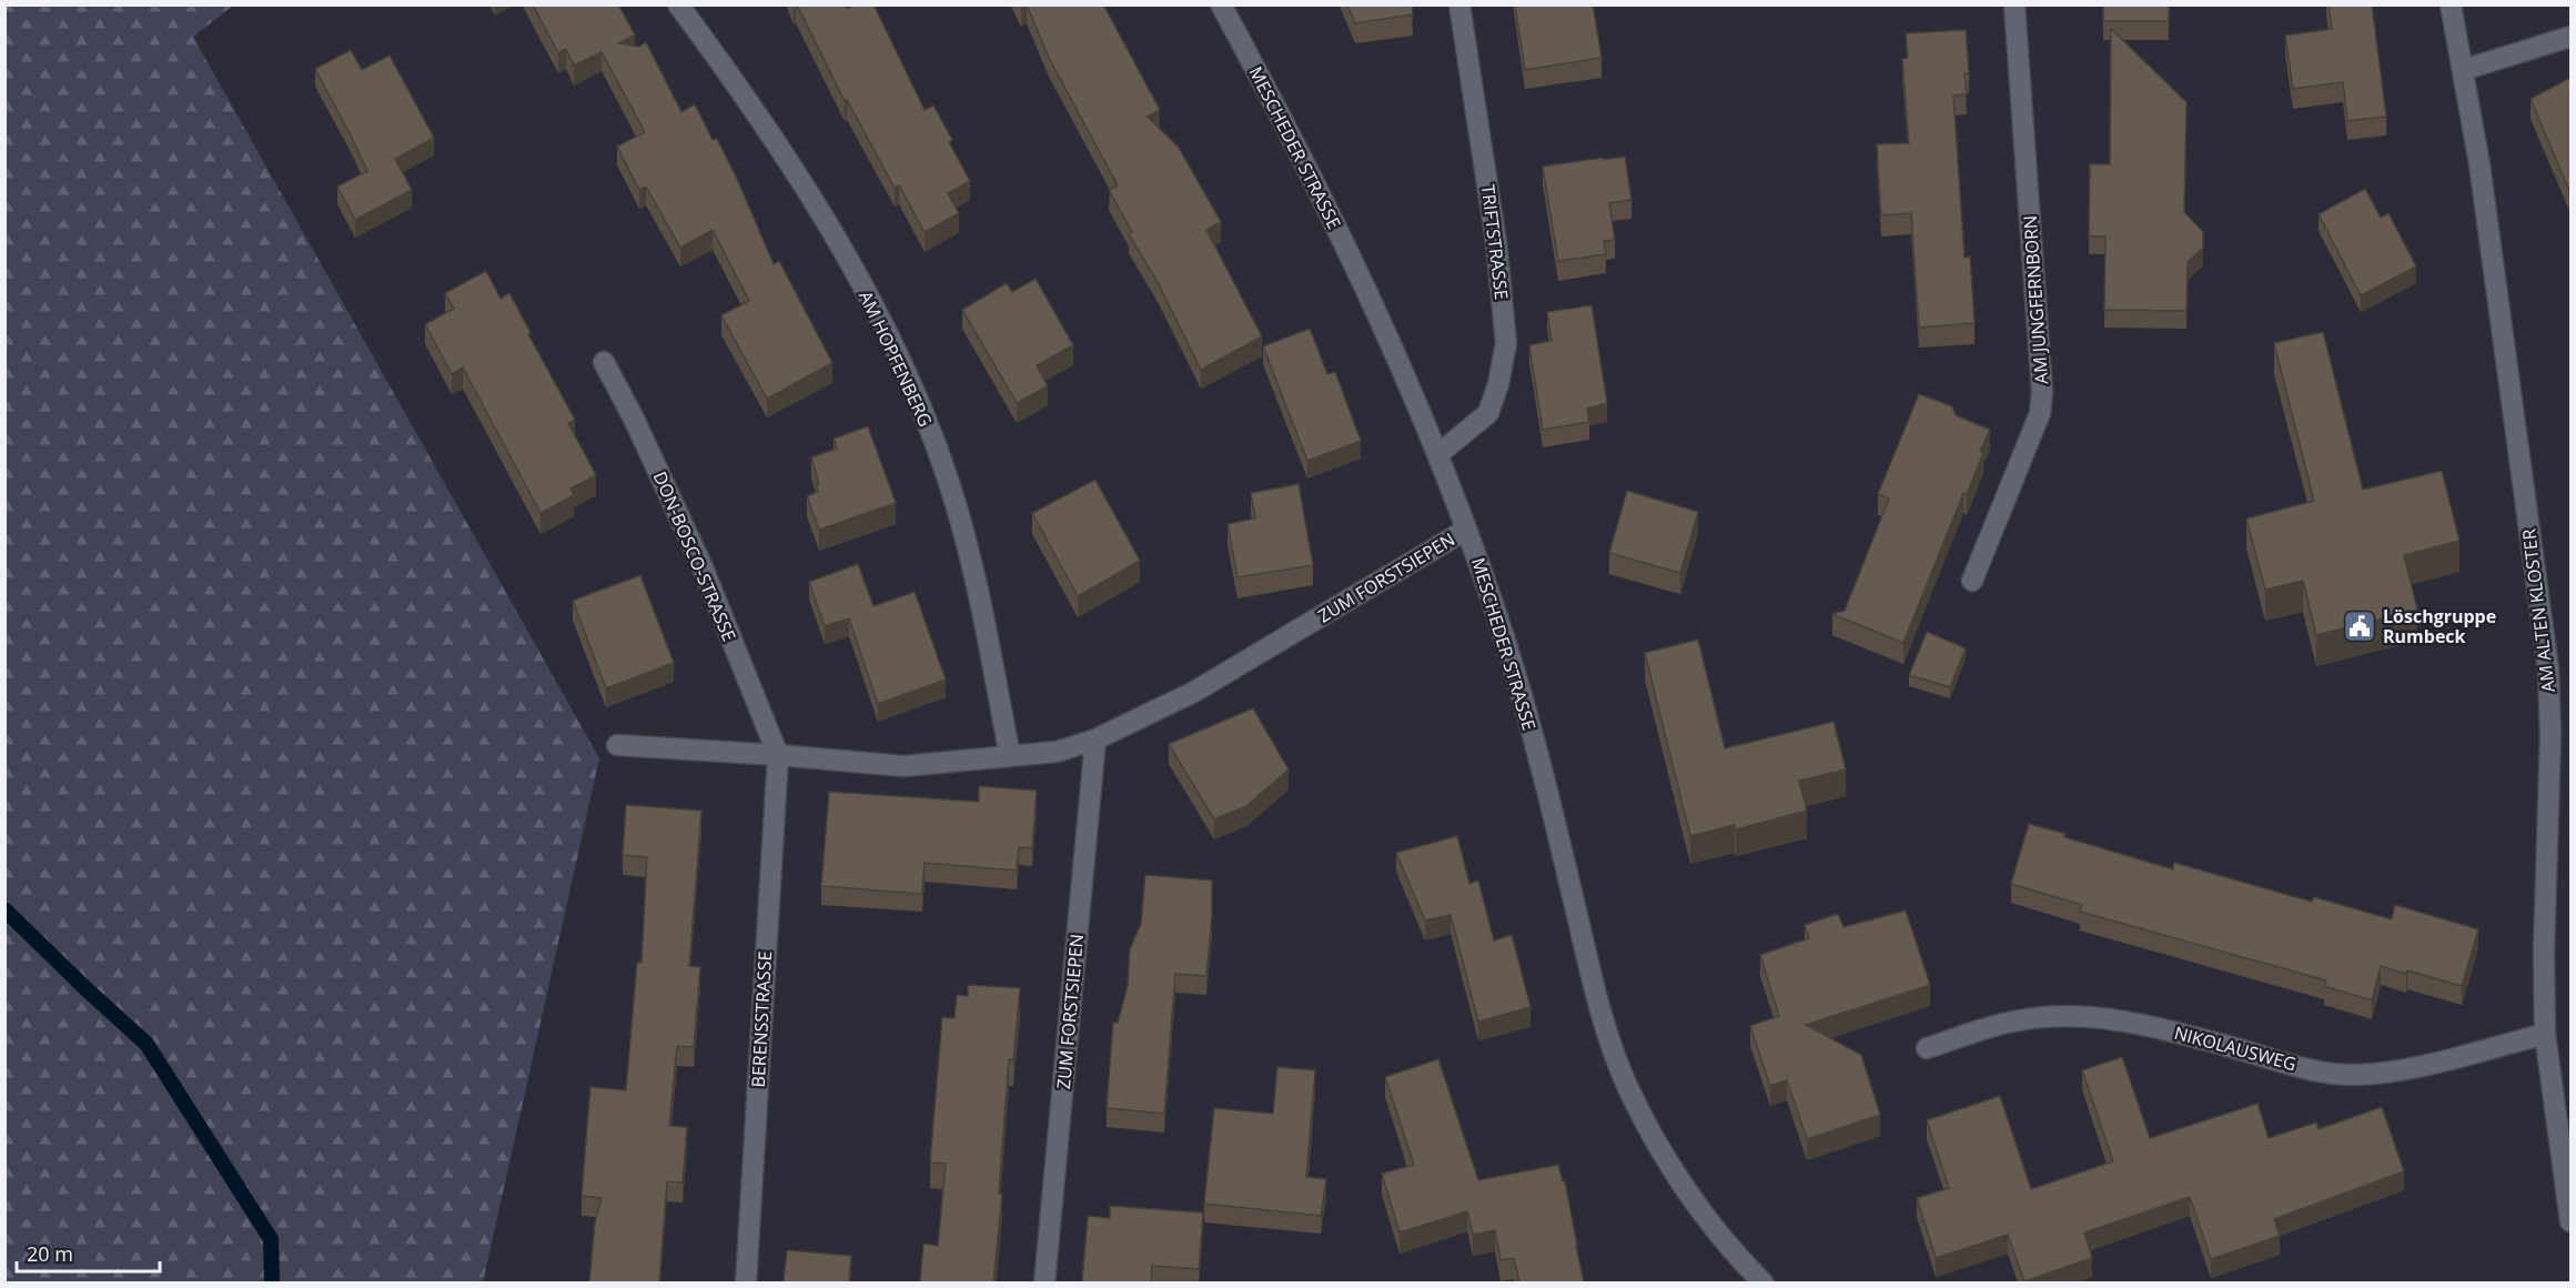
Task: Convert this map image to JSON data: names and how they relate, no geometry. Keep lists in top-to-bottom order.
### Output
{
  "streets": {
    "street": [
      "MESCHEDER STRASSE",
      "TRIFTSTRASSE",
      "AM JUNGFERNBORN",
      "AM HOPFENBERG",
      "DON-BOSCO-STRASSE",
      "ZUM FORSTSIEPEN",
      "AM ALTEN KLOSTER",
      "BERENSSTRASSE",
      "NIKOLAUSWEG"
    ]
  },
  "crossings": [
    ["MESCHEDER STRASSE", "TRIFTSTRASSE"],
    ["MESCHEDER STRASSE", "ZUM FORSTSIEPEN"],
    ["AM HOPFENBERG", "ZUM FORSTSIEPEN"],
    ["DON-BOSCO-STRASSE", "ZUM FORSTSIEPEN"],
    ["DON-BOSCO-STRASSE", "BERENSSTRASSE"],
    ["ZUM FORSTSIEPEN", "BERENSSTRASSE"],
    ["AM ALTEN KLOSTER", "NIKOLAUSWEG"]
  ],
  "places": {
    "public building": ["Löschgruppe Rumbeck"]
  },
  "scale_bar": "20 m"
}
